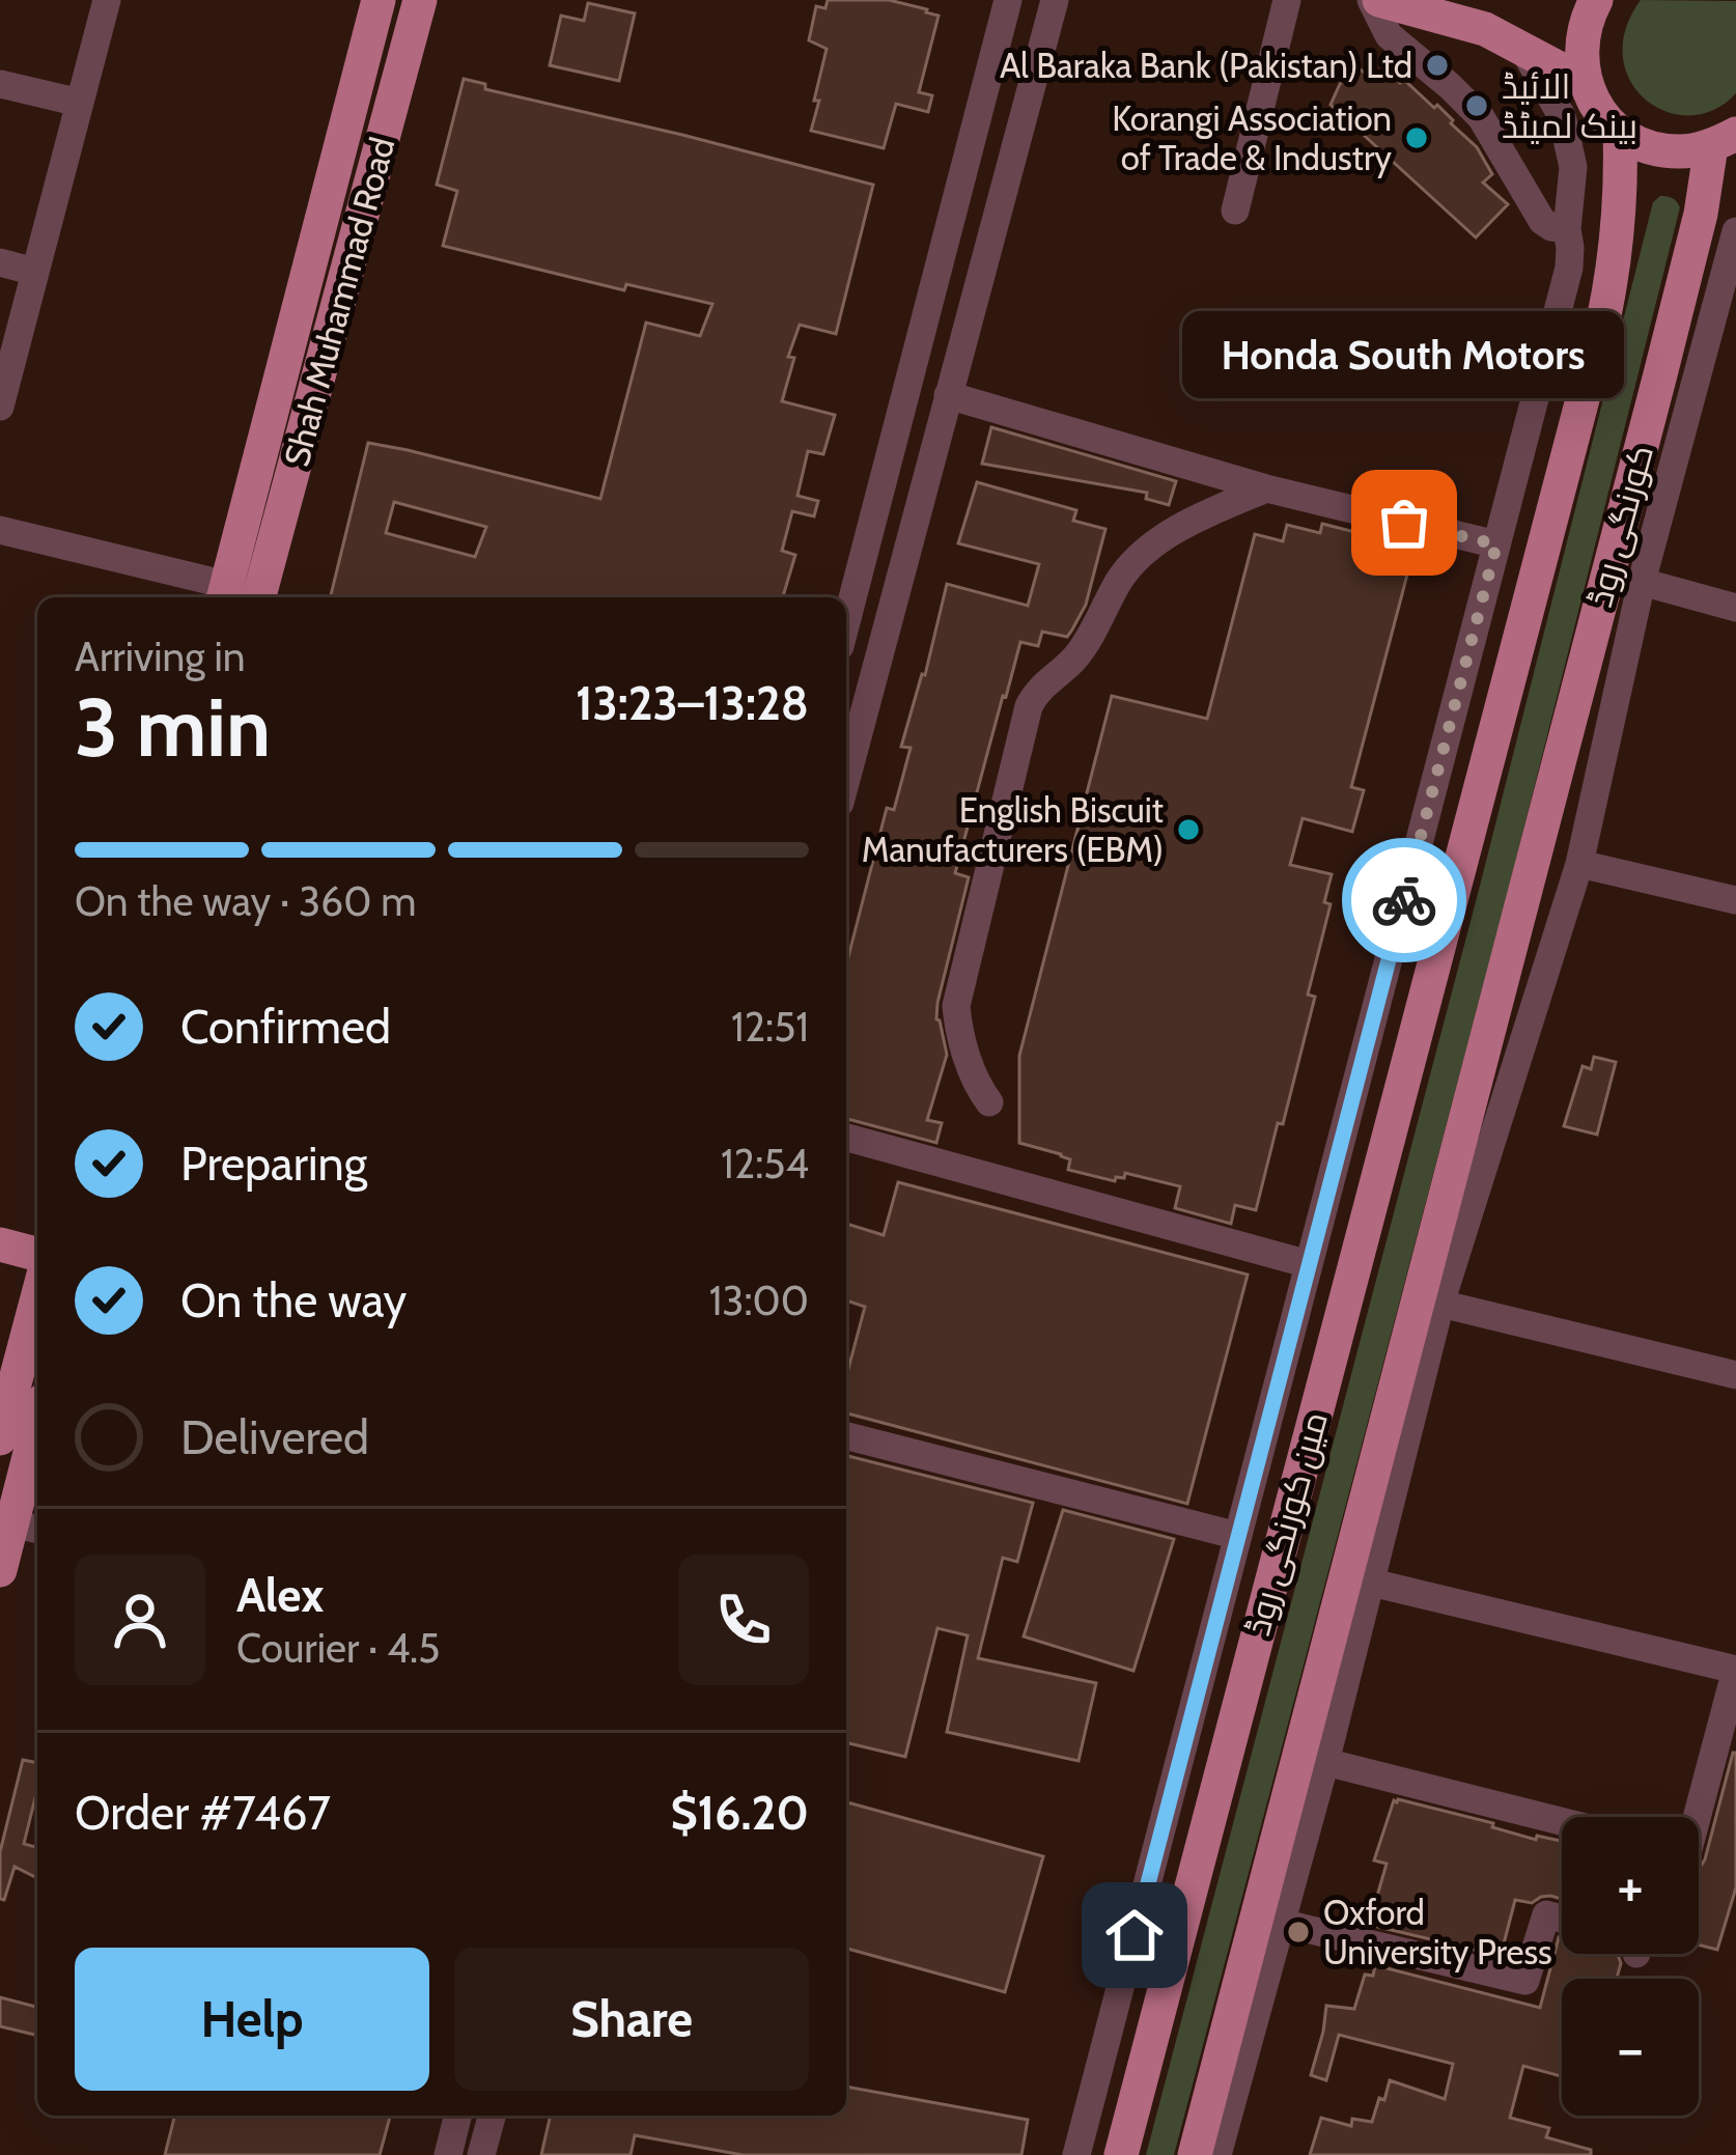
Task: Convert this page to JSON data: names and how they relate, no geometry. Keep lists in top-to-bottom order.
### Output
{
  "streets": {
    "main road": ["Shah Muhammad Road", "کورنگی روڈ", "مین کورنگی روڈ"]
  },
  "crossings": [
    ["کورنگی روڈ", "مین کورنگی روڈ"]
  ],
  "places": [
    "Al Baraka Bank (Pakistan) Ltd",
    "الائیڈ بینک لمیٹڈ",
    "Korangi Association of Trade & Industry",
    "Honda South Motors",
    "English Biscuit Manufacturers (EBM)",
    "Oxford University Press"
  ],
  "page": {
    "bubble": "Honda South Motors",
    "heading": ["3 min", "Arriving in", "13:23–13:28"],
    "panel": [
      "Alex",
      "Courier · 4.5",
      "Order #7467",
      "$16.20"
    ],
    "bar": "On the way · 360 m",
    "list": [
      ["Confirmed", "12:51"],
      ["Preparing", "12:54"],
      ["On the way", "13:00"],
      "Delivered"
    ],
    "map_buttons": ["+", "−"],
    "buttons": ["Help", "Share"]
  }
}
